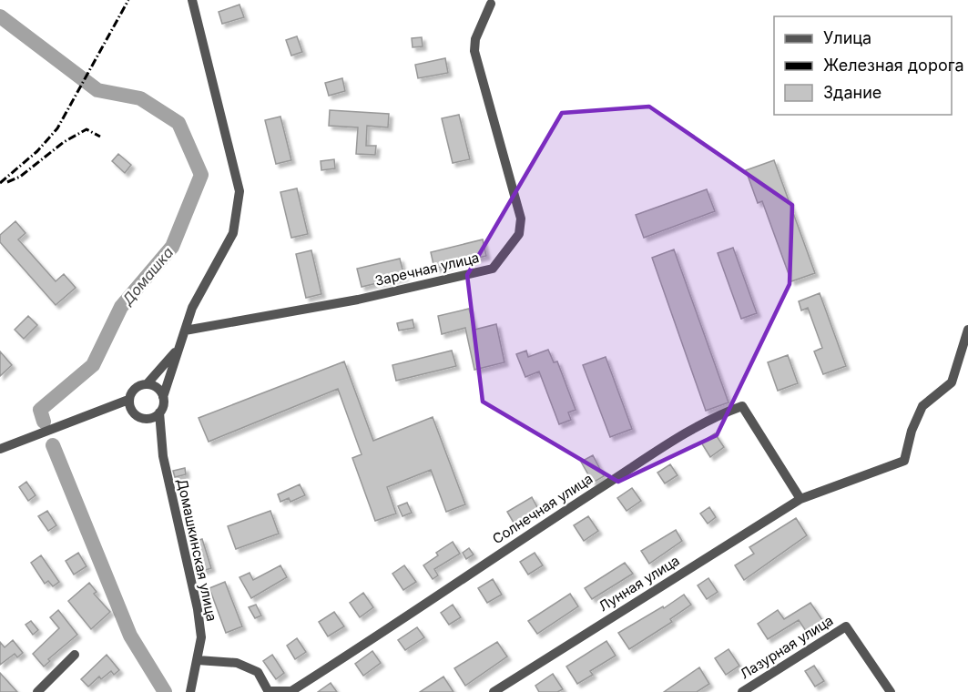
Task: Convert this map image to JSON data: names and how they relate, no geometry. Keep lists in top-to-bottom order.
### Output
{
  "streets": {
    "street": [
      "Заречная улица",
      "Солнечная улица",
      "Домашкинская улица",
      "Лунная улица",
      "Лазурная улица"
    ]
  },
  "crossings": [
    ["Солнечная улица", "Лунная улица"]
  ],
  "water": ["Домашка"],
  "legend": ["Улица", "Железная дорога", "Здание"]
}
